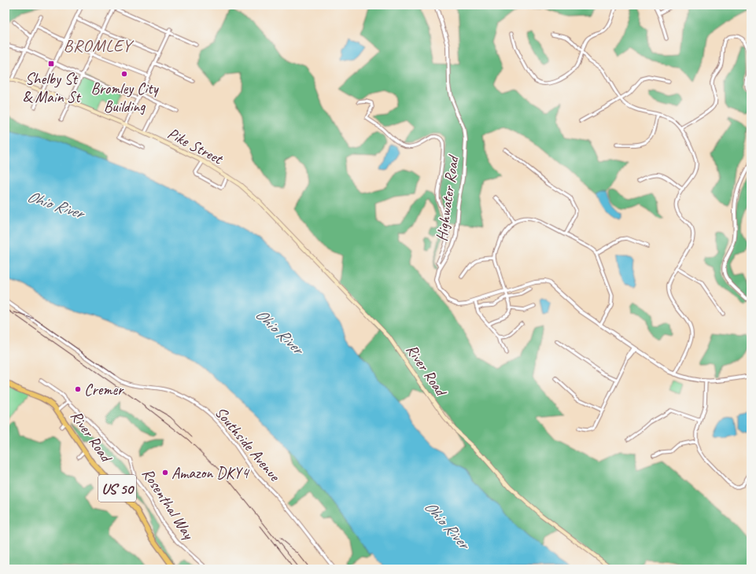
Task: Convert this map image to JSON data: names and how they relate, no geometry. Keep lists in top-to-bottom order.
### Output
{
  "streets": {
    "main road": ["Pike Street", "River Road", "US 50"],
    "street": ["Highwater Road", "Southside Avenue", "Rosenthal Way"]
  },
  "crossings": [
    ["Pike Street", "River Road"]
  ],
  "districts": ["BROMLEY"],
  "water": ["Ohio River"],
  "places": {
    "transit": ["Shelby St & Main St"],
    "other": ["Bromley City Building", "Cremer", "Amazon DKY4"]
  }
}
